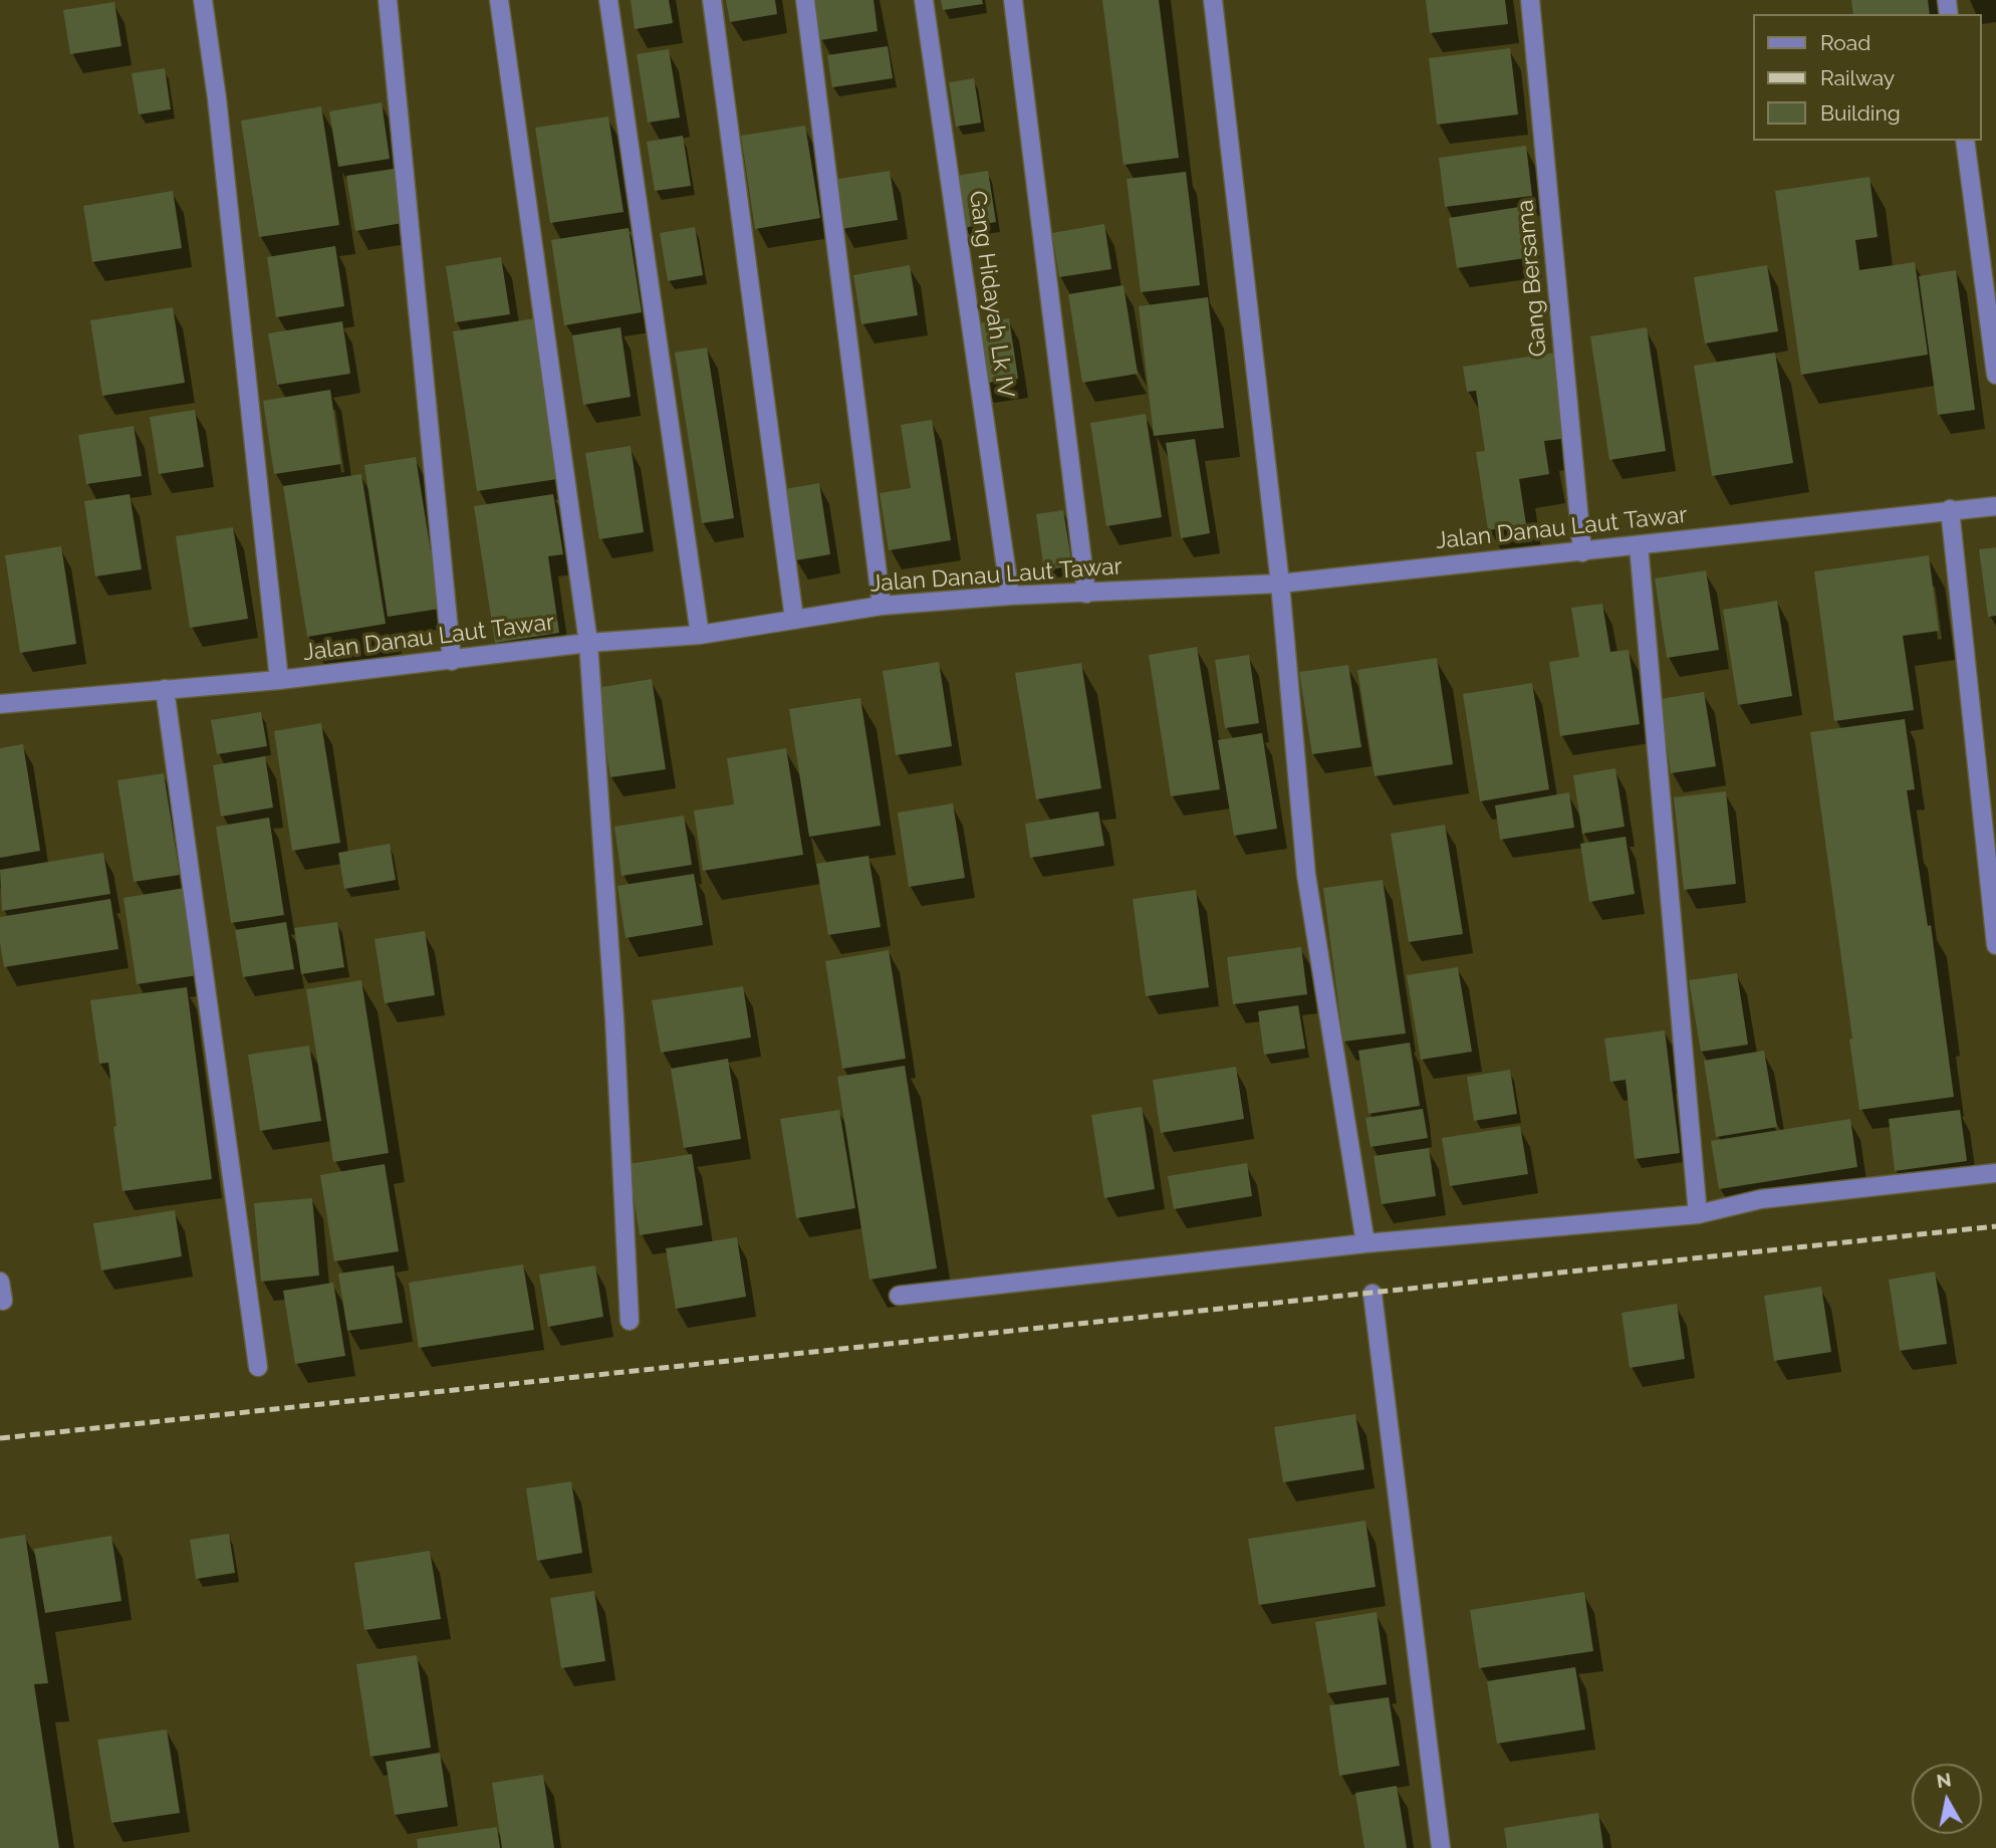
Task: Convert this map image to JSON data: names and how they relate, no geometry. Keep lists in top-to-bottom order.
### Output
{
  "streets": {
    "street": ["Gang Bersama", "Gang Hidayah Lk IV", "Jalan Danau Laut Tawar"]
  },
  "crossings": [
    ["Gang Bersama", "Jalan Danau Laut Tawar"],
    ["Gang Hidayah Lk IV", "Jalan Danau Laut Tawar"]
  ],
  "legend": ["Road", "Railway", "Building"],
  "north": "top"
}
